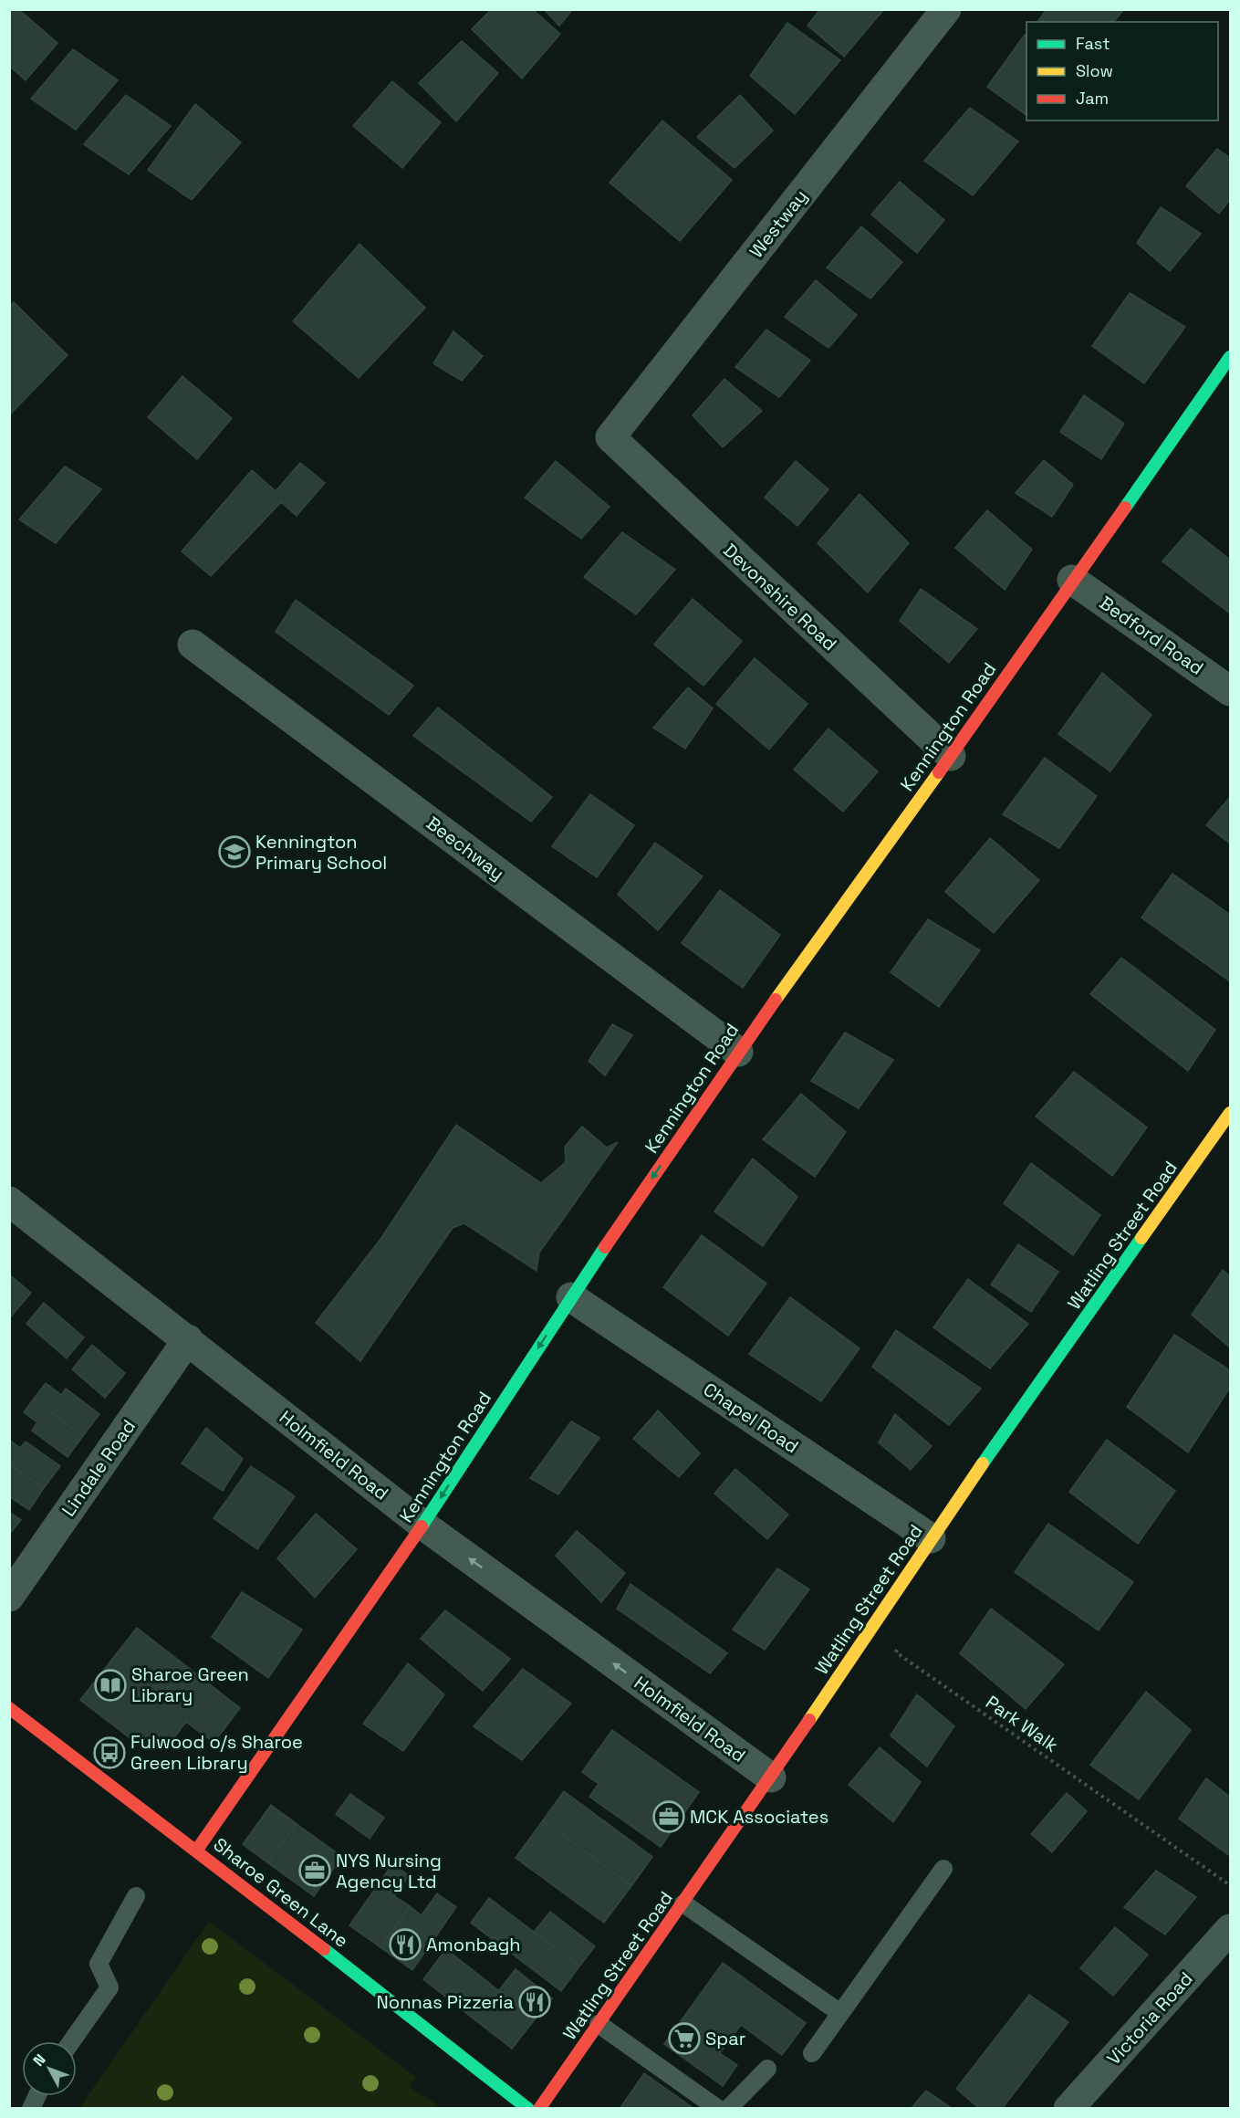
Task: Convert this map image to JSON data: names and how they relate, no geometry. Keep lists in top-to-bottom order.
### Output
{
  "streets": {
    "street": [
      "Westway",
      "Devonshire Road",
      "Bedford Road",
      "Kennington Road",
      "Beechway",
      "Watling Street Road",
      "Chapel Road",
      "Holmfield Road",
      "Lindale Road",
      "Sharoe Green Lane",
      "Victoria Road"
    ],
    "path": ["Park Walk"]
  },
  "crossings": [
    ["Westway", "Devonshire Road"],
    ["Devonshire Road", "Kennington Road"],
    ["Bedford Road", "Kennington Road"],
    ["Kennington Road", "Beechway"],
    ["Kennington Road", "Chapel Road"],
    ["Kennington Road", "Holmfield Road"],
    ["Kennington Road", "Sharoe Green Lane"],
    ["Watling Street Road", "Chapel Road"],
    ["Watling Street Road", "Holmfield Road"],
    ["Holmfield Road", "Lindale Road"]
  ],
  "one_way": ["Holmfield Road"],
  "places": {
    "school or university": ["Kennington Primary School"],
    "library": ["Sharoe Green Library"],
    "bus stop": ["Fulwood o/s Sharoe Green Library"],
    "office": ["MCK Associates", "NYS Nursing Agency Ltd"],
    "restaurant": ["Amonbagh", "Nonnas Pizzeria"],
    "supermarket": ["Spar"]
  },
  "legend": ["Fast", "Slow", "Jam"],
  "north": "top left"
}
